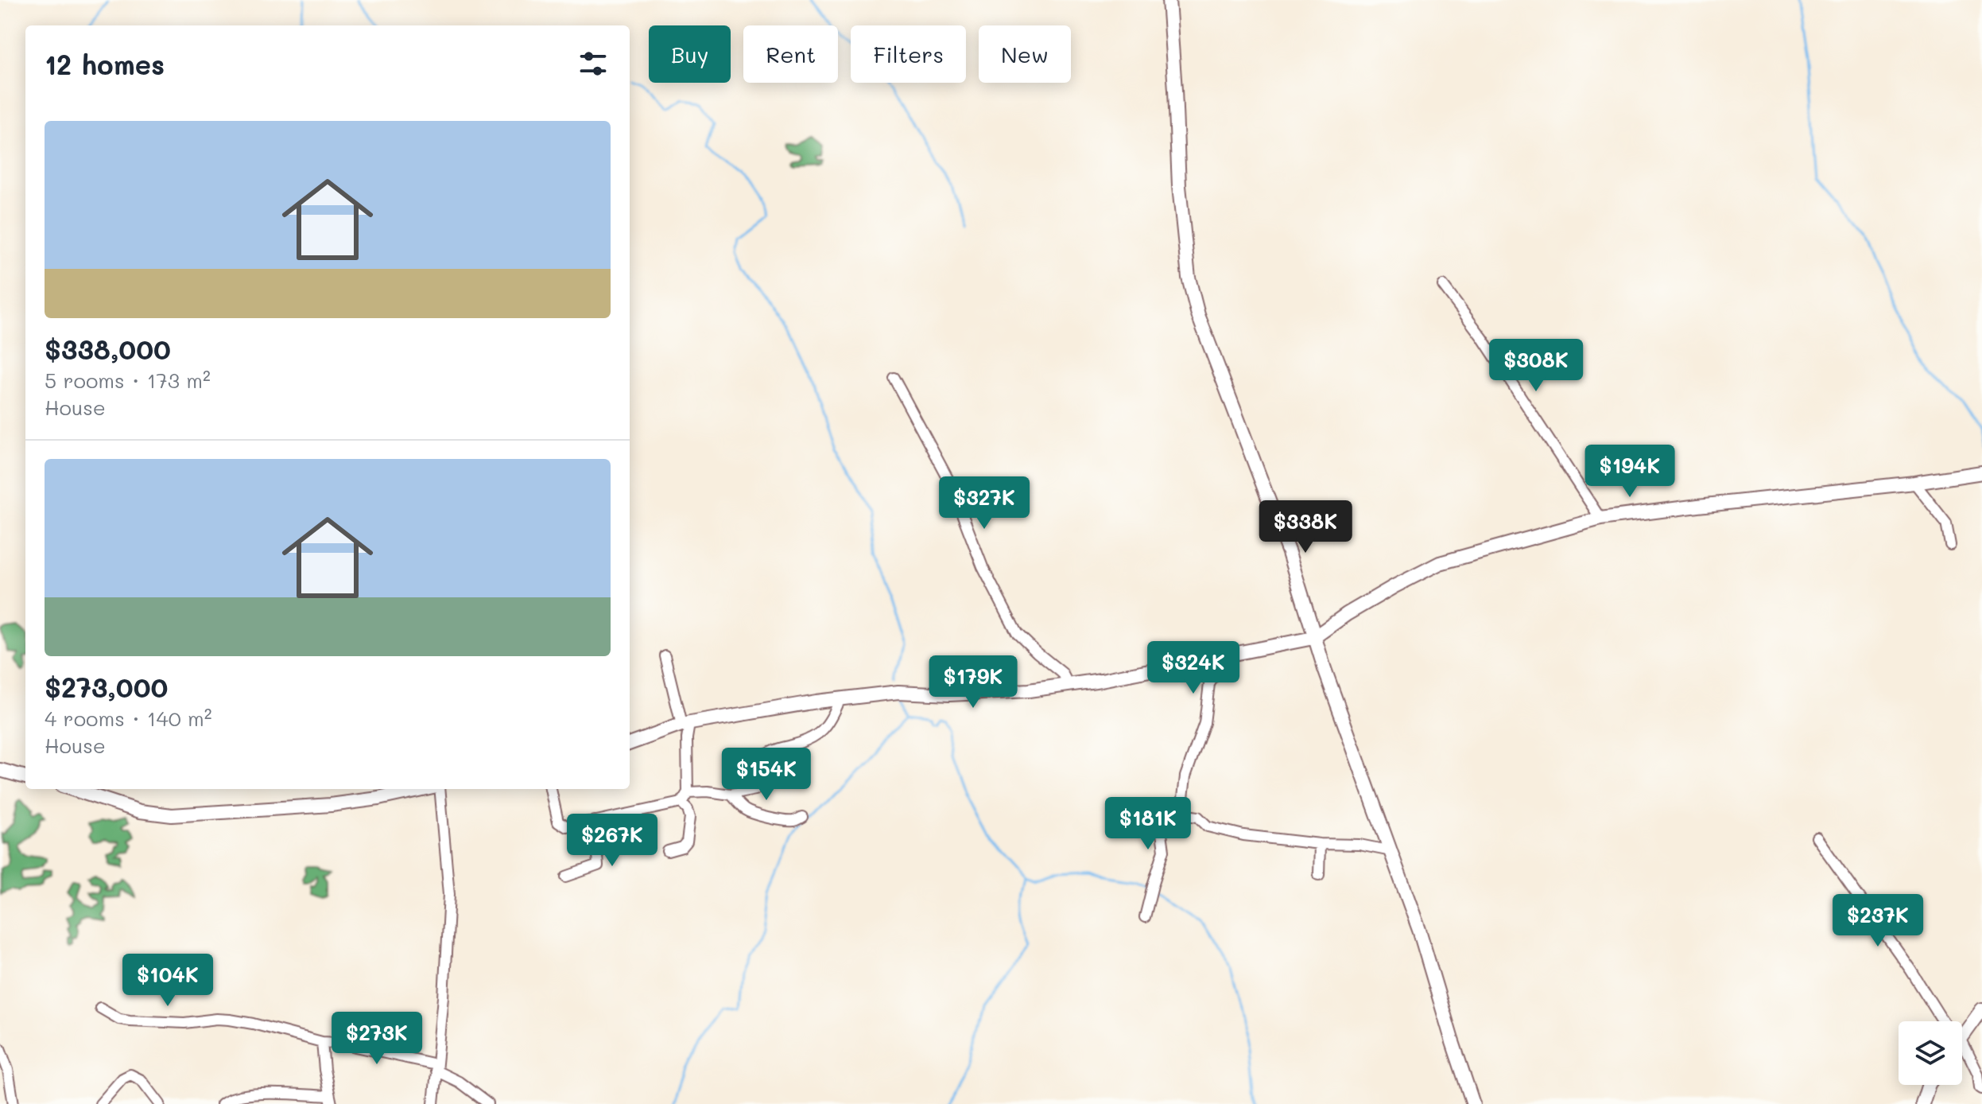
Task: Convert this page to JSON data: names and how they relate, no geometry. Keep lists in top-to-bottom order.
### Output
{
  "page": {
    "chip": [
      "Buy",
      "Rent",
      "Filters",
      "New"
    ],
    "heading": "12 homes",
    "list": [
      {
        "name": "$338,000",
        "note": "5 rooms · 173 m² · House"
      },
      {
        "name": "$273,000",
        "note": "4 rooms · 140 m² · House"
      }
    ],
    "price": [
      "$308K",
      "$194K",
      "$327K",
      "$338K",
      "$324K",
      "$179K",
      "$154K",
      "$181K",
      "$267K",
      "$237K",
      "$104K",
      "$273K"
    ]
  }
}
